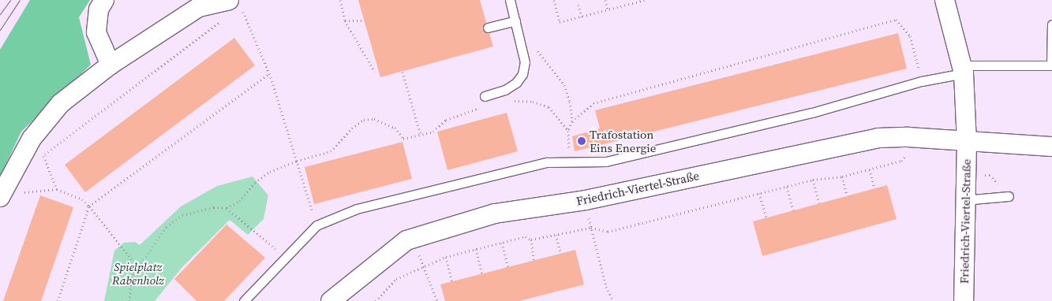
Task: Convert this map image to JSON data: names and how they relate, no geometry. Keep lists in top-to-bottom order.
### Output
{
  "streets": {
    "street": ["Friedrich-Viertel-Straße"]
  },
  "parks": ["Spielplatz Rabenholz"],
  "places": ["Trafostation Eins Energie"]
}
